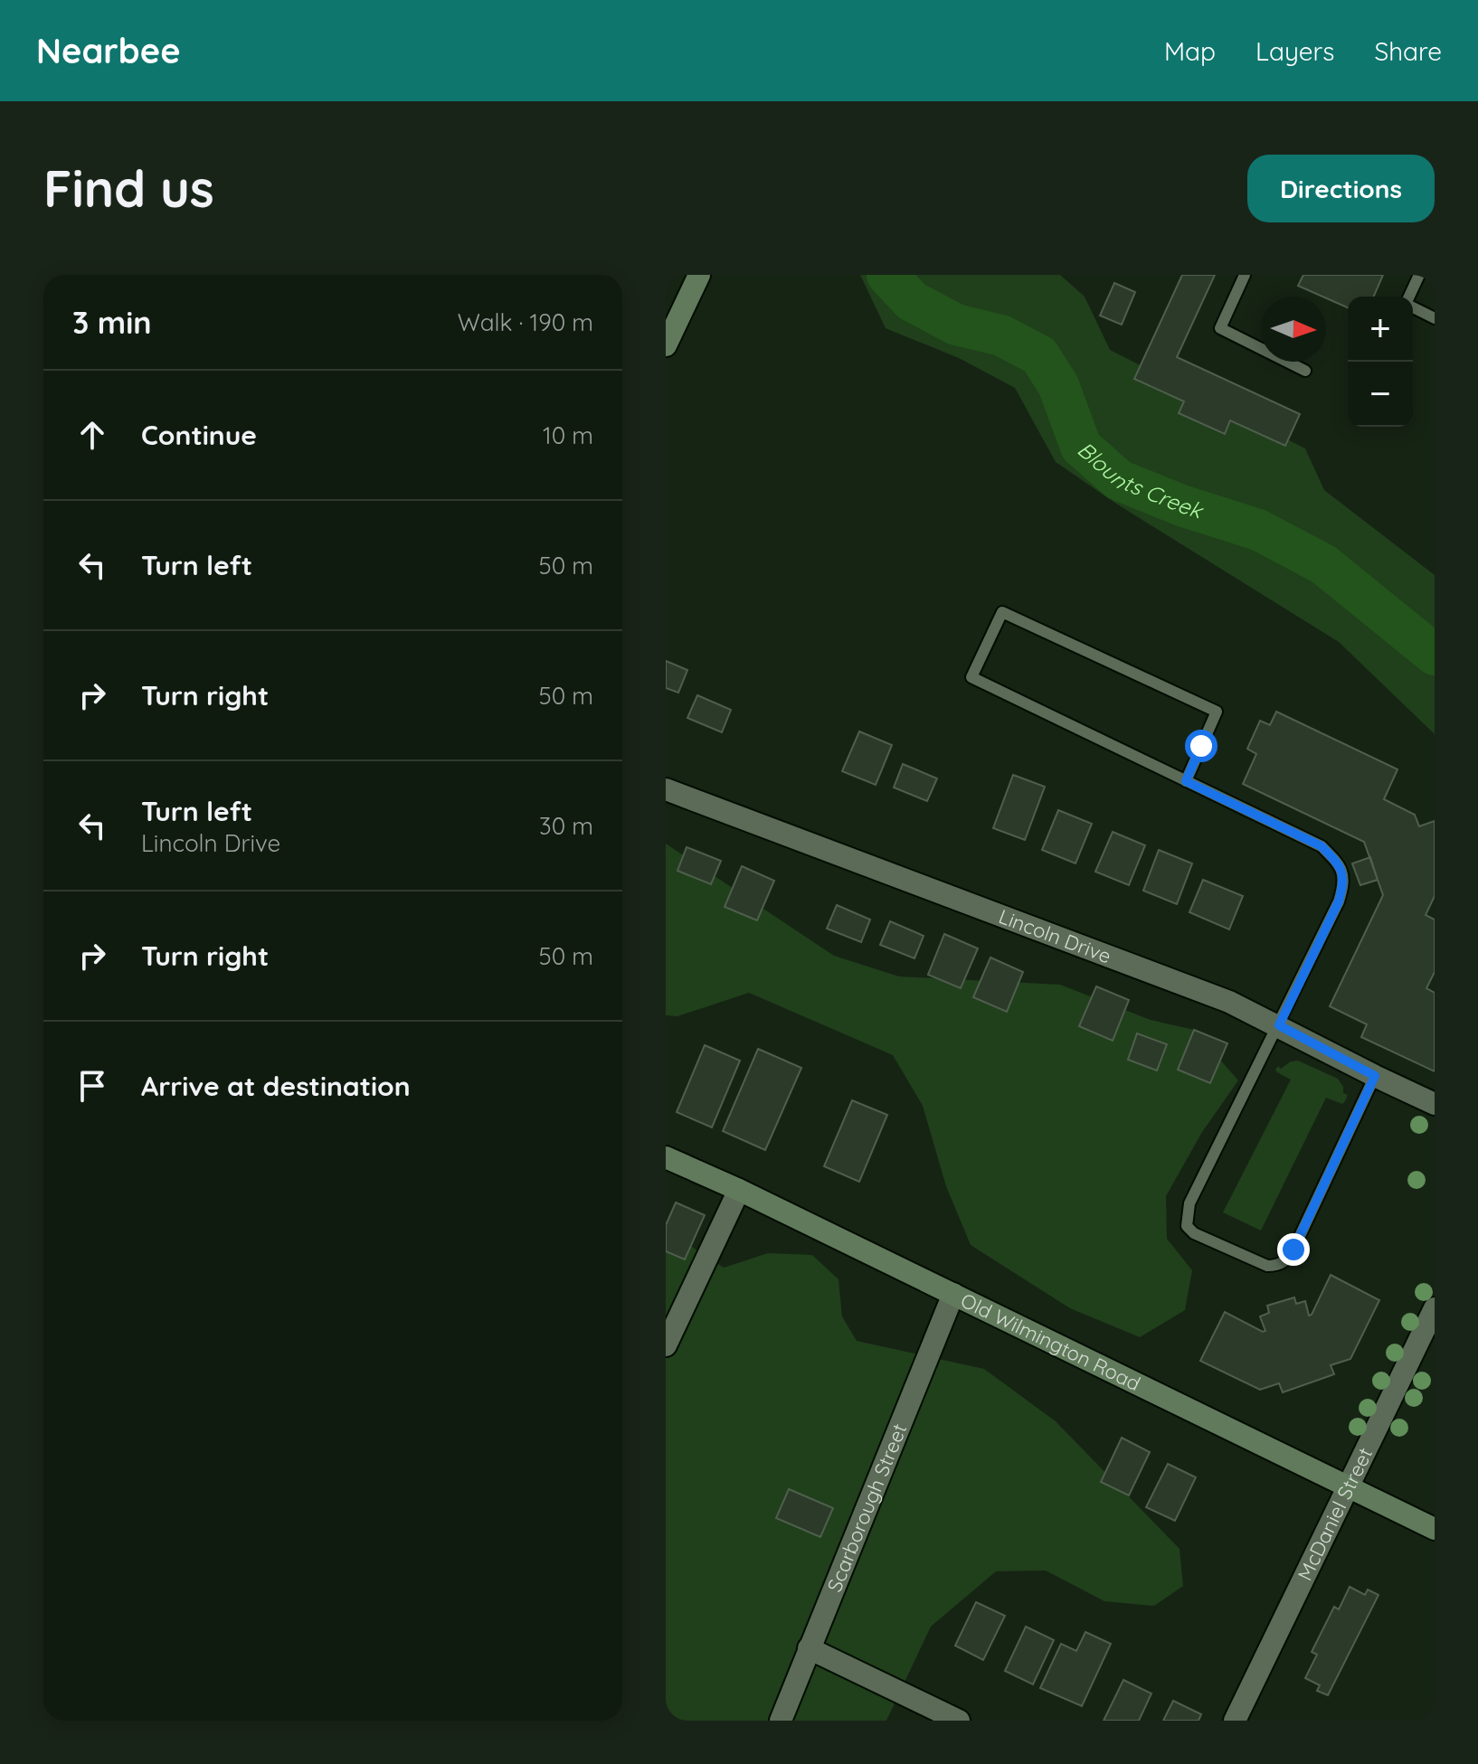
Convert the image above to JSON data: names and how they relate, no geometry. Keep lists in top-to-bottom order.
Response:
{
  "streets": {
    "main road": ["Old Wilmington Road"],
    "street": ["Lincoln Drive", "Scarborough Street", "McDaniel Street"]
  },
  "crossings": [
    ["Old Wilmington Road", "Scarborough Street"],
    ["Old Wilmington Road", "McDaniel Street"]
  ],
  "water": ["Blounts Creek"],
  "north": "right",
  "page": {
    "header": "Nearbee",
    "nav": ["Map", "Layers", "Share"],
    "buttons": "Directions",
    "title": "Find us",
    "heading": ["3 min", "Walk · 190 m"],
    "map_buttons": ["+", "−"],
    "list": [
      ["Continue", "10 m"],
      ["Turn left", "50 m"],
      ["Turn right", "50 m"],
      ["Turn left", "Lincoln Drive", "30 m"],
      ["Turn right", "50 m"],
      "Arrive at destination"
    ]
  }
}
